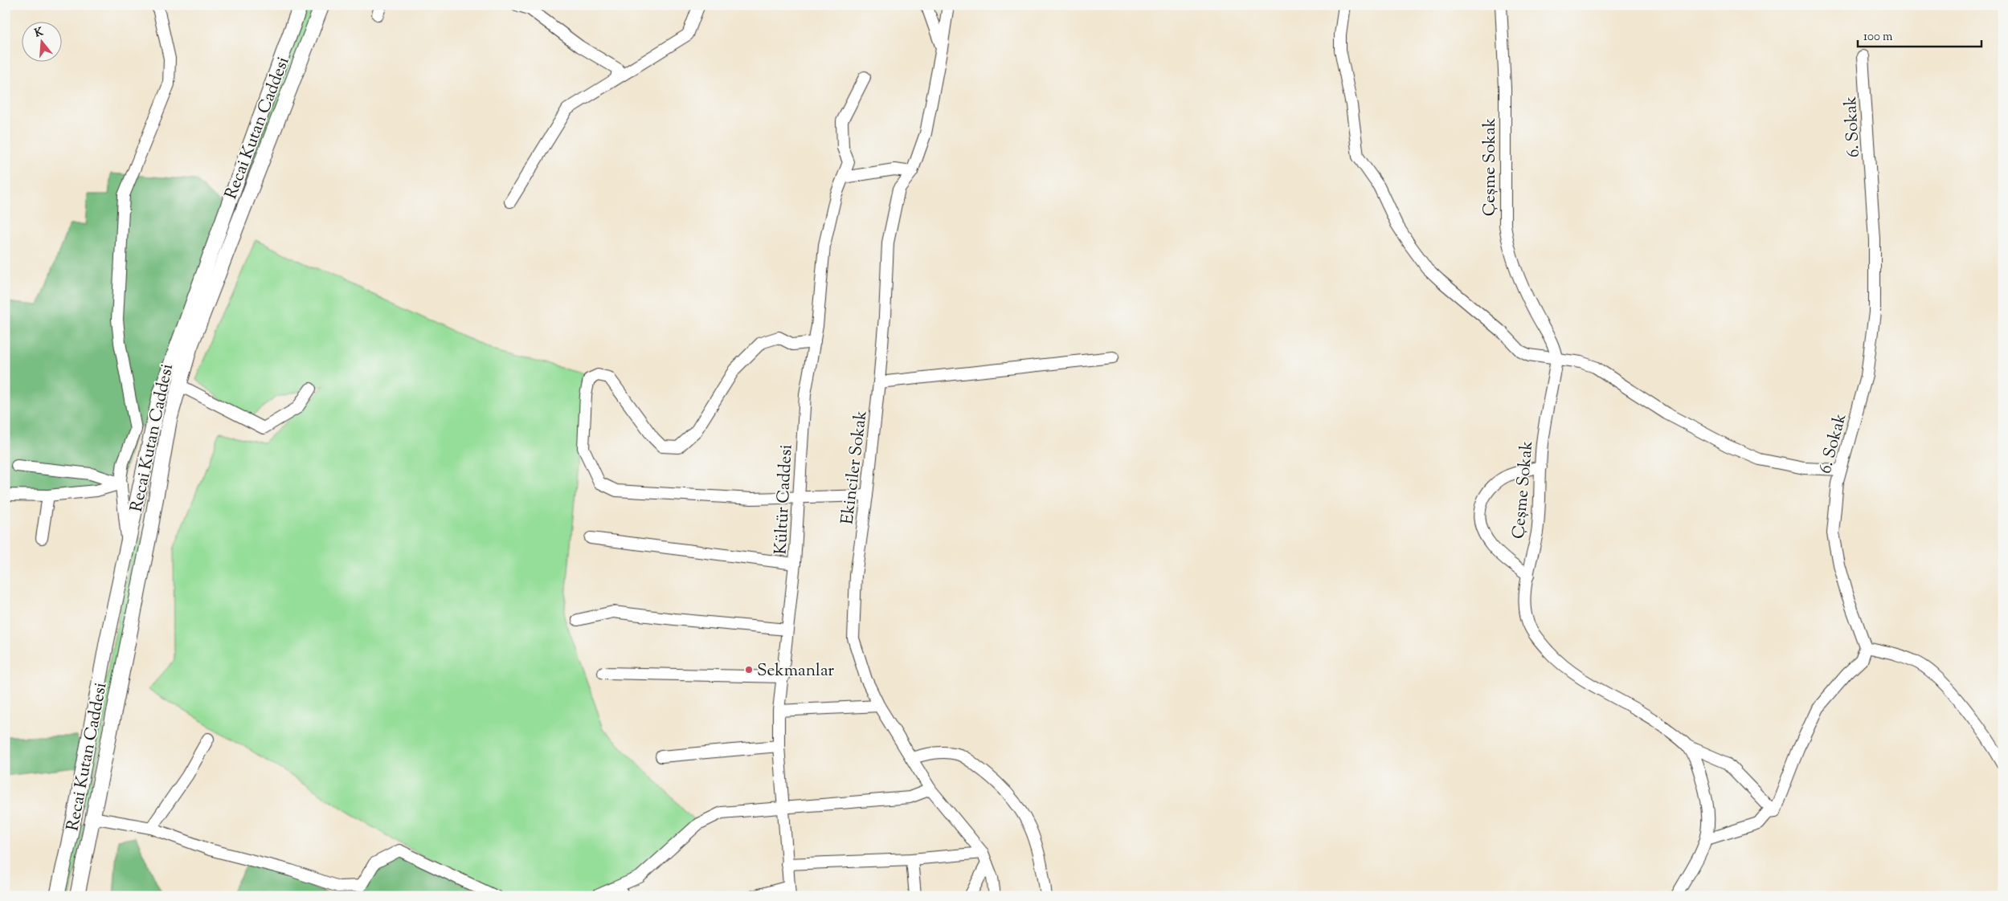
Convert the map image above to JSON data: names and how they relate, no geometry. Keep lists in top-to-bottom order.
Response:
{
  "streets": {
    "main road": ["Recai Kutan Caddesi"],
    "street": [
      "6. Sokak",
      "Çeşme Sokak",
      "Ekinciler Sokak",
      "Kültür Caddesi"
    ]
  },
  "places": ["Sekmanlar"],
  "scale_bar": "100 m",
  "north": "top"
}
